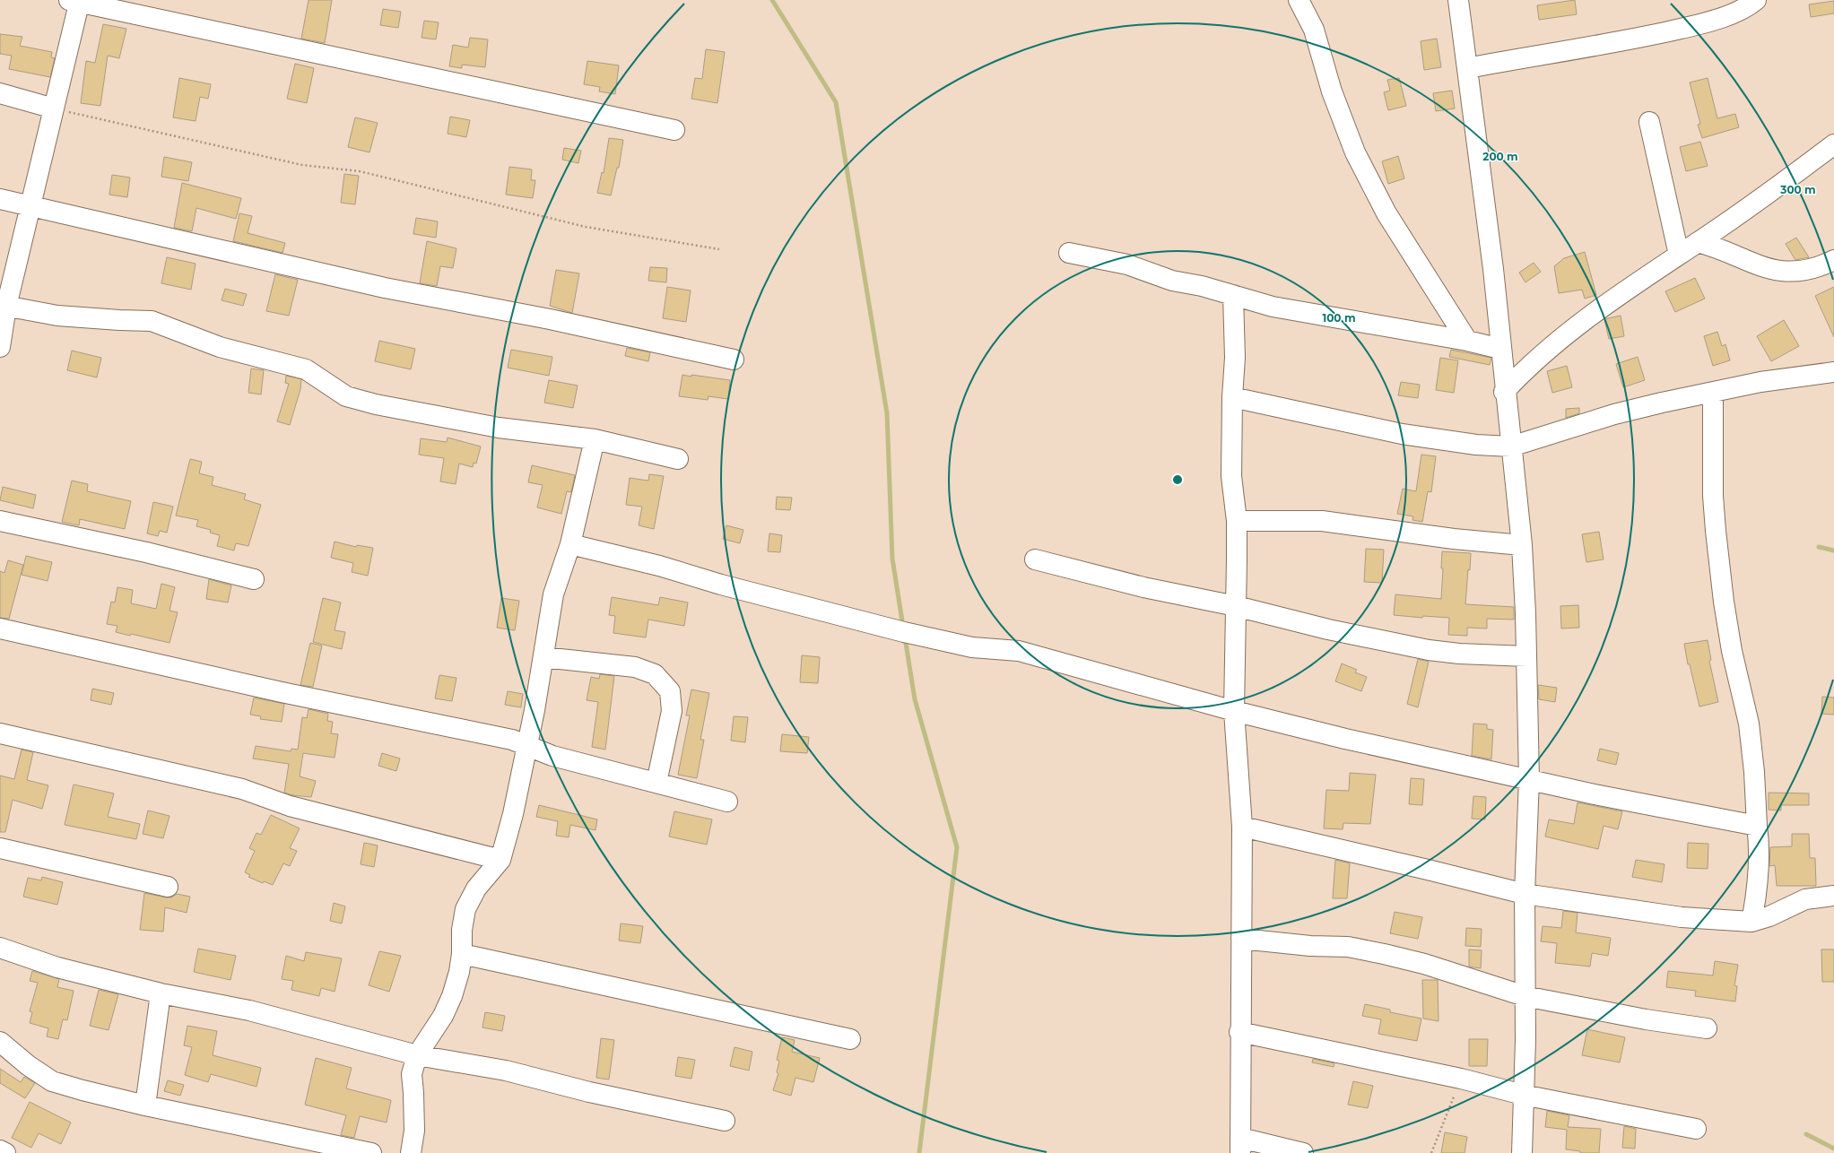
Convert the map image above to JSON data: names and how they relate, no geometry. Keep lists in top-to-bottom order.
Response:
{
  "rings": ["200 m", "300 m", "100 m"]
}
